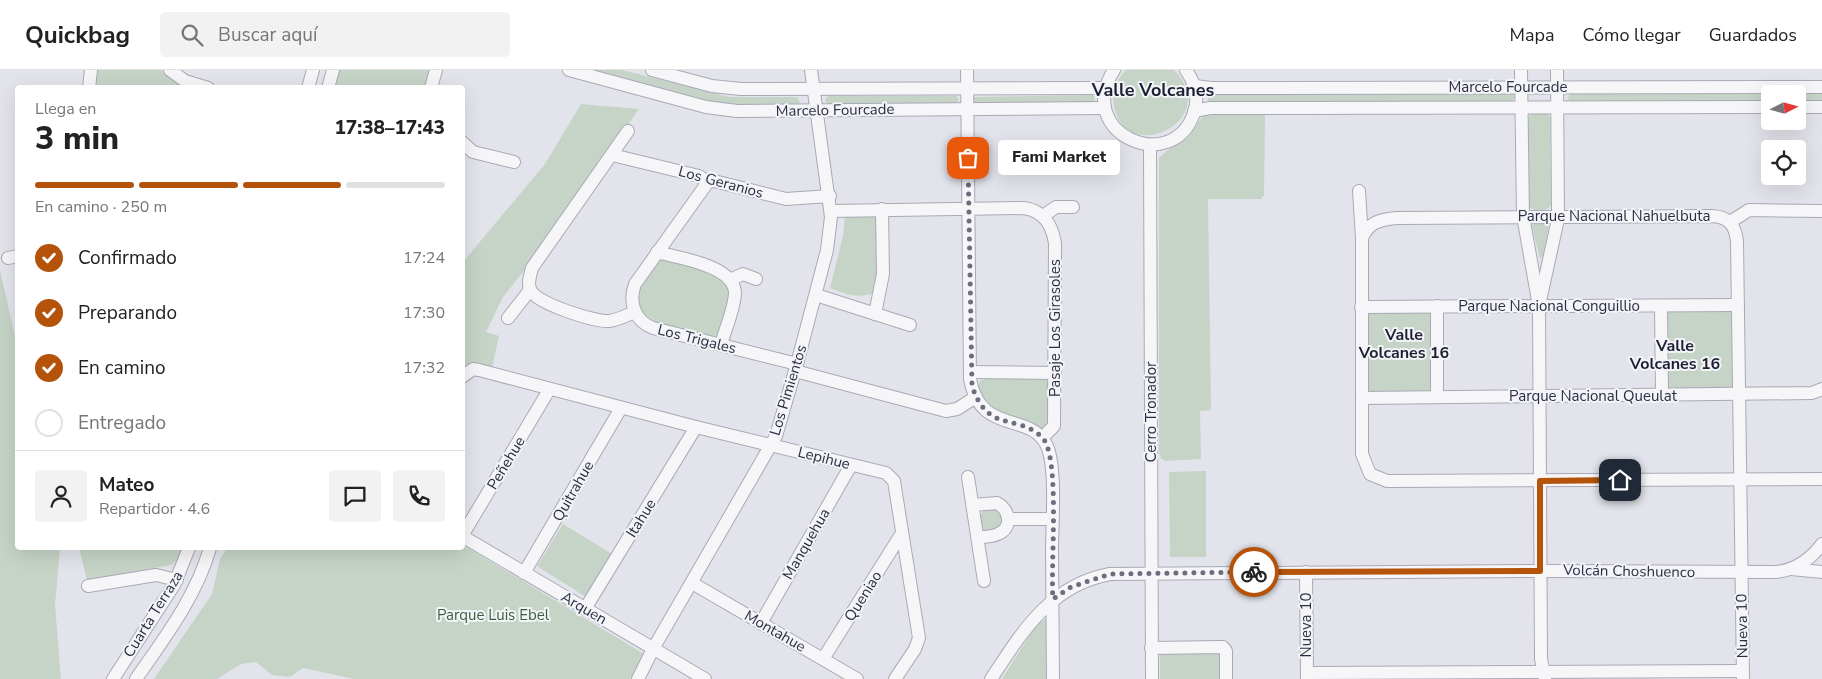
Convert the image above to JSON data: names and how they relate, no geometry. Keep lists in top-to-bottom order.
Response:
{
  "streets": {
    "street": [
      "Marcelo Fourcade",
      "Los Geranios",
      "Parque Nacional Nahuelbuta",
      "Parque Nacional Conguillio",
      "Pasaje Los Girasoles",
      "Los Trigales",
      "Los Pimientos",
      "Parque Nacional Queulat",
      "Cerro Tronador",
      "Lepihue",
      "Peñehue",
      "Quitrahue",
      "Itahue",
      "Manquehua",
      "Volcán Choshuenco",
      "Queniao",
      "Arquen",
      "Cuarta Terraza",
      "Nueva 10",
      "Montahue"
    ]
  },
  "crossings": [
    ["Marcelo Fourcade", "Los Pimientos"],
    ["Los Geranios", "Los Pimientos"],
    ["Parque Nacional Nahuelbuta", "Parque Nacional Conguillio"],
    ["Parque Nacional Nahuelbuta", "Parque Nacional Queulat"],
    ["Parque Nacional Nahuelbuta", "Volcán Choshuenco"],
    ["Parque Nacional Nahuelbuta", "Nueva 10"],
    ["Los Trigales", "Los Pimientos"],
    ["Los Pimientos", "Lepihue"],
    ["Los Pimientos", "Arquen"],
    ["Los Pimientos", "Montahue"],
    ["Cerro Tronador", "Volcán Choshuenco"],
    ["Lepihue", "Peñehue"],
    ["Lepihue", "Quitrahue"],
    ["Lepihue", "Itahue"],
    ["Lepihue", "Manquehua"],
    ["Lepihue", "Queniao"],
    ["Quitrahue", "Arquen"],
    ["Itahue", "Arquen"],
    ["Manquehua", "Montahue"],
    ["Volcán Choshuenco", "Nueva 10"],
    ["Queniao", "Montahue"]
  ],
  "districts": ["Valle Volcanes", "Valle Volcanes 16", "Valle Volcanes 16"],
  "parks": ["Parque Luis Ebel"],
  "places": ["Fami Market"],
  "north": "right",
  "page": {
    "header": "Quickbag",
    "search": "Buscar aquí",
    "nav": ["Mapa", "Cómo llegar", "Guardados"],
    "heading": ["3 min", "Llega en", "17:38–17:43"],
    "panel": ["Mateo", "Repartidor · 4.6"],
    "bubble": "Fami Market",
    "bar": "En camino · 250 m",
    "list": [
      ["Confirmado", "17:24"],
      ["Preparando", "17:30"],
      ["En camino", "17:32"],
      "Entregado"
    ]
  }
}
